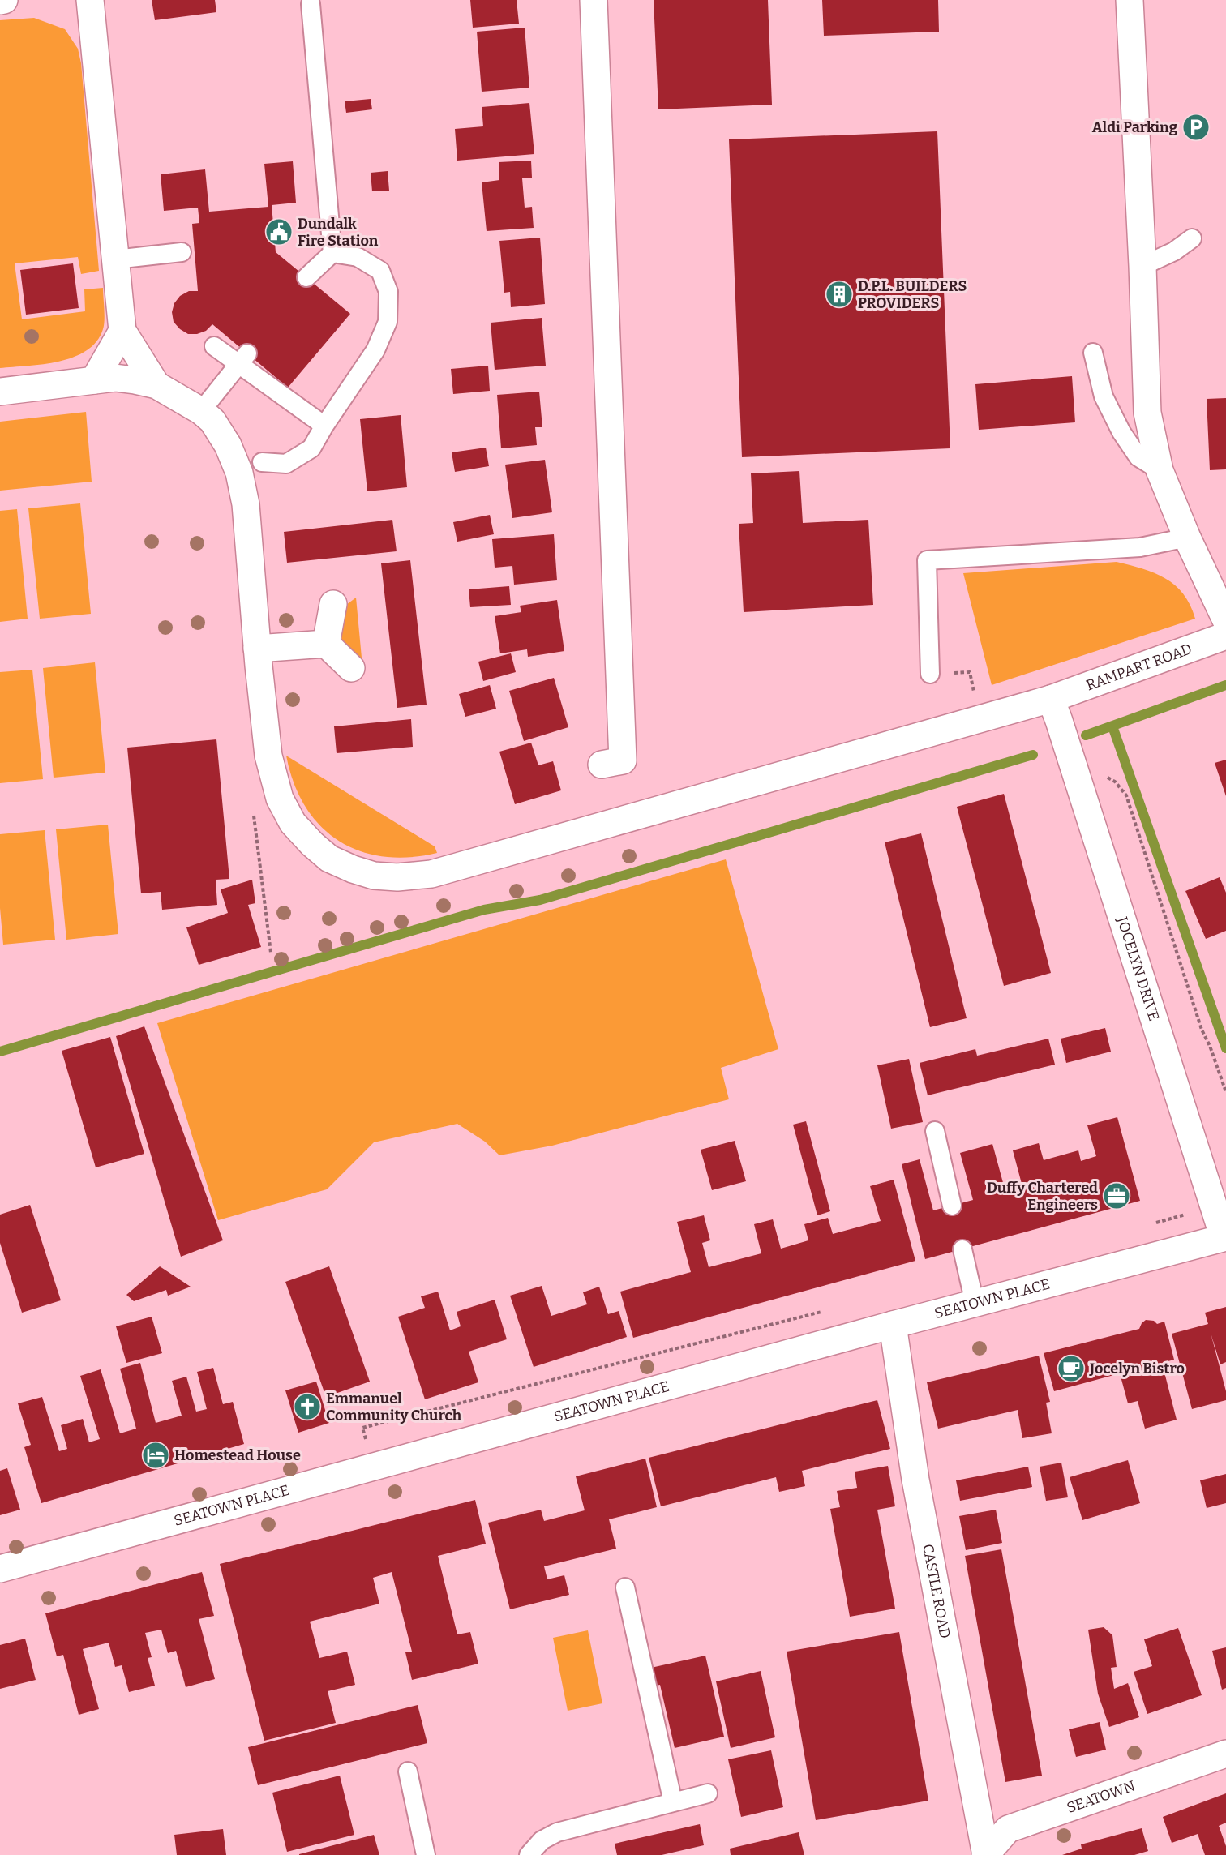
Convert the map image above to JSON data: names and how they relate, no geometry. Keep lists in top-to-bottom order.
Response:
{
  "streets": {
    "street": [
      "RAMPART ROAD",
      "JOCELYN DRIVE",
      "SEATOWN PLACE",
      "CASTLE ROAD",
      "SEATOWN"
    ]
  },
  "crossings": [
    ["RAMPART ROAD", "JOCELYN DRIVE"],
    ["JOCELYN DRIVE", "SEATOWN PLACE"],
    ["SEATOWN PLACE", "CASTLE ROAD"],
    ["CASTLE ROAD", "SEATOWN"]
  ],
  "places": {
    "parking": ["Aldi Parking"],
    "public building": ["Dundalk Fire Station"],
    "building": ["D.P.L. BUILDERS PROVIDERS"],
    "office": ["Duffy Chartered Engineers"],
    "cafe": ["Jocelyn Bistro"],
    "church": ["Emmanuel Community Church"],
    "hotel": ["Homestead House"]
  }
}
